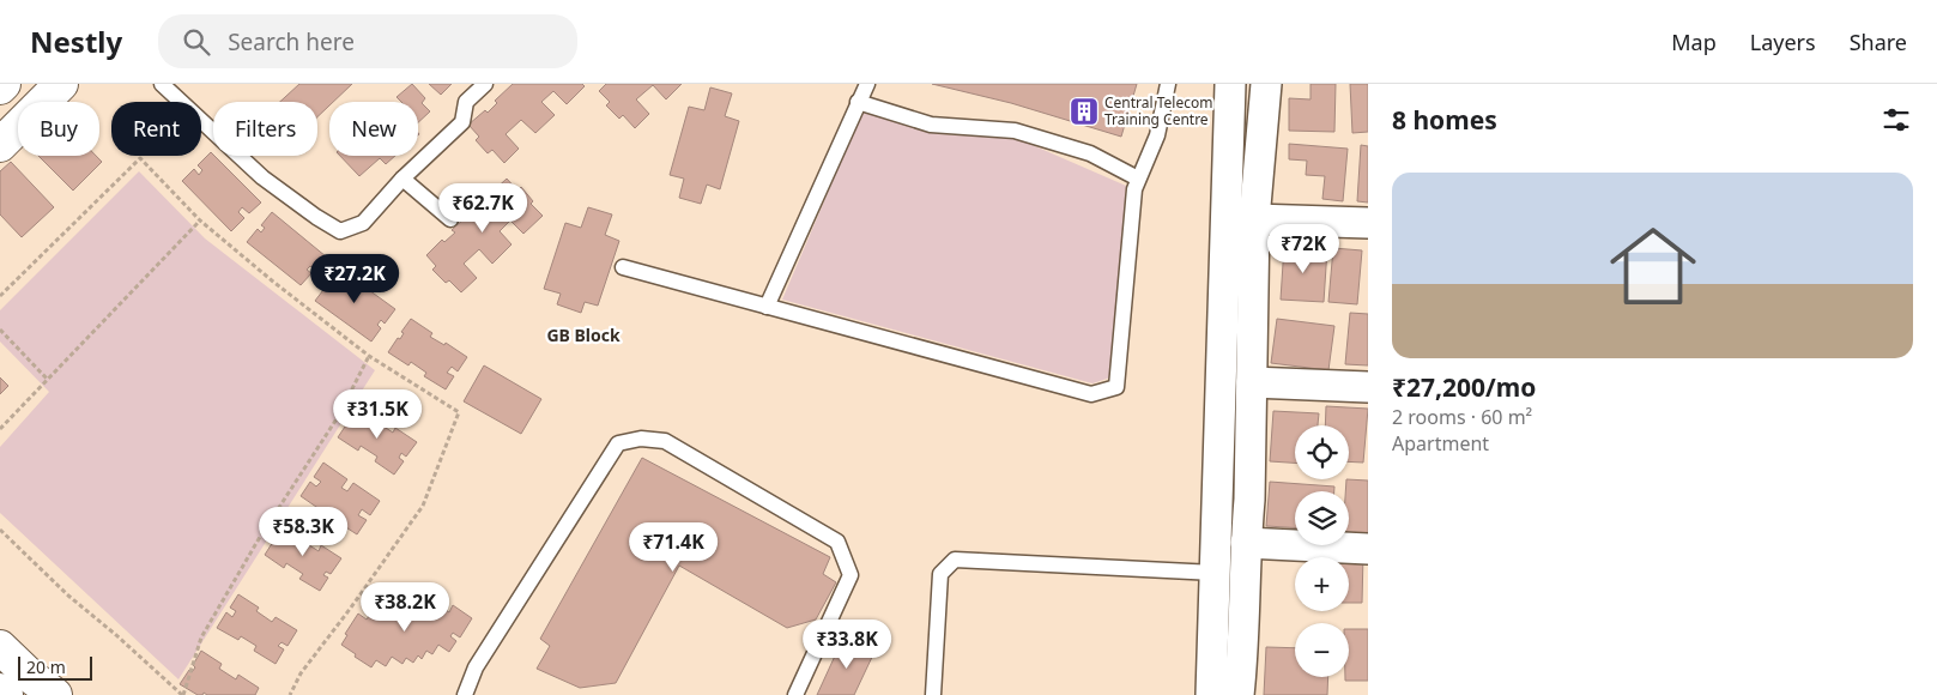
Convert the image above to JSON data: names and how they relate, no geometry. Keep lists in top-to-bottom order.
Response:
{
  "districts": ["GB Block"],
  "places": {
    "building": ["Central Telecom Training Centre"]
  },
  "scale_bar": "20 m",
  "page": {
    "header": "Nestly",
    "search": "Search here",
    "nav": ["Map", "Layers", "Share"],
    "heading": "8 homes",
    "chip": [
      "Buy",
      "Rent",
      "Filters",
      "New"
    ],
    "list": [
      {
        "name": "₹27,200/mo",
        "note": "2 rooms · 60 m² · Apartment"
      }
    ],
    "price": [
      "₹62.7K",
      "₹72K",
      "₹27.2K",
      "₹31.5K",
      "₹58.3K",
      "₹71.4K",
      "₹38.2K",
      "₹33.8K"
    ],
    "map_buttons": ["+", "−"],
    "scale": "20 m"
  }
}
